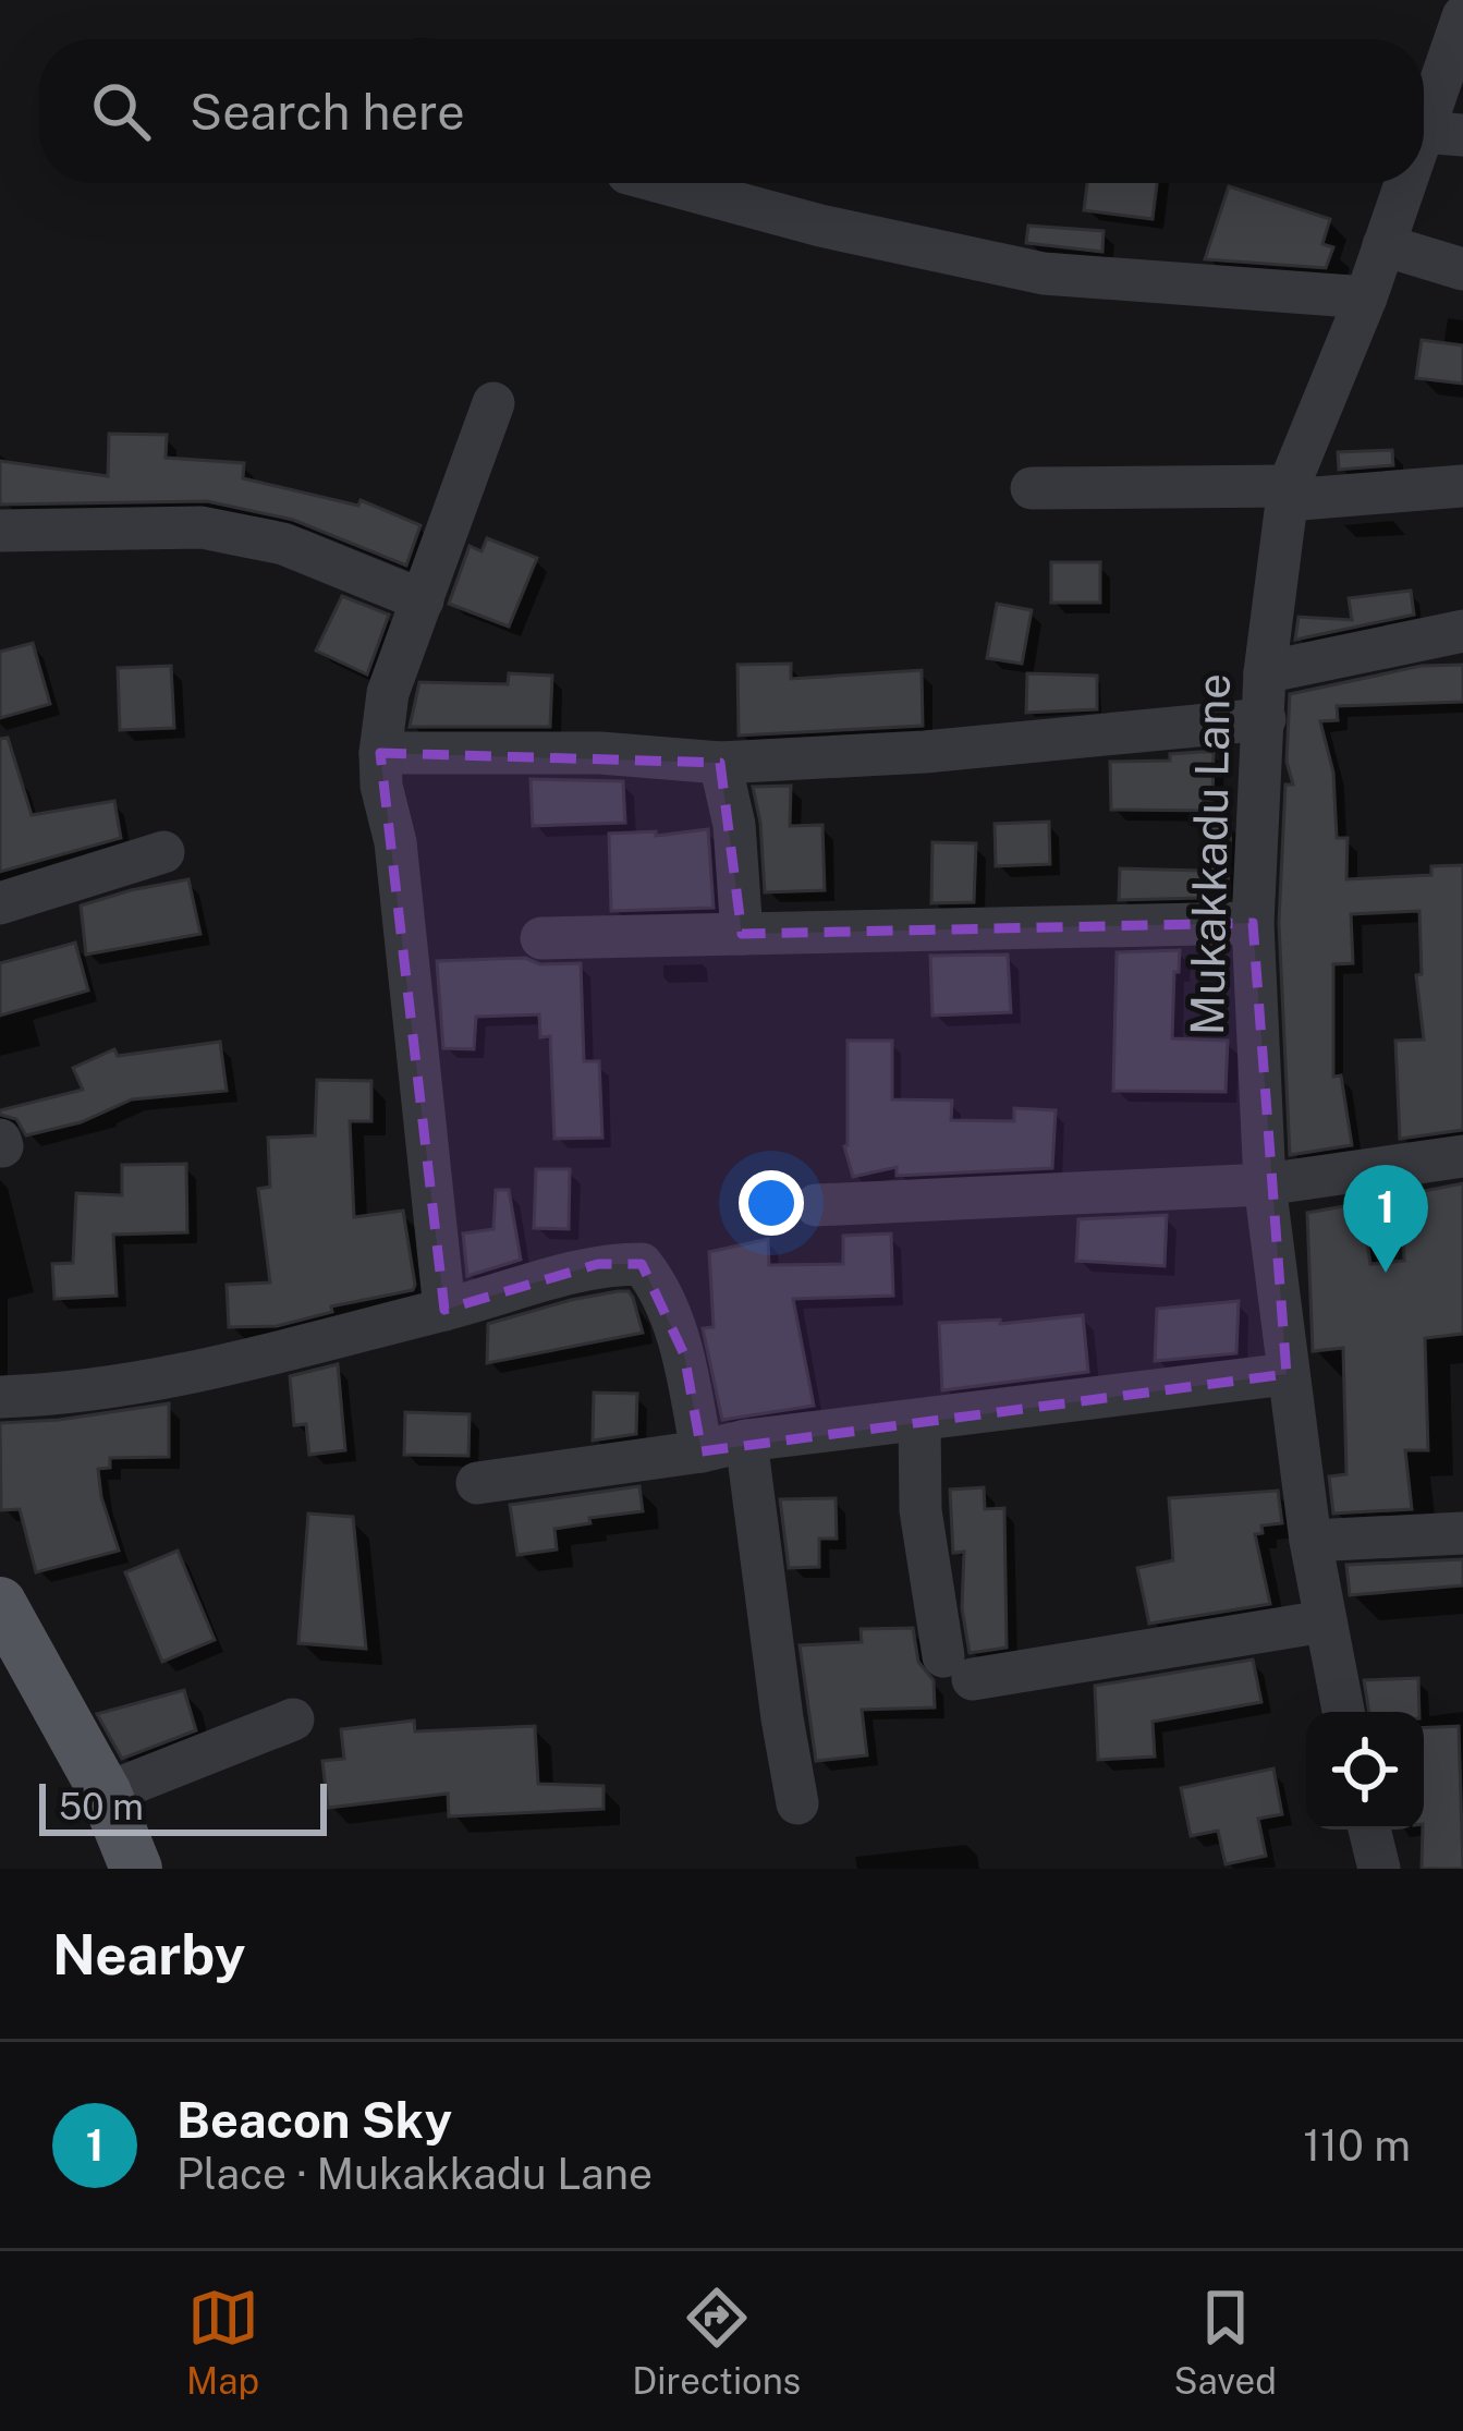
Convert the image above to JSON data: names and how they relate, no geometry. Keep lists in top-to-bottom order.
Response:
{
  "streets": {
    "street": ["Mukakkadu Lane"]
  },
  "scale_bar": "50 m",
  "page": {
    "search": "Search here",
    "pins": "1",
    "scale": "50 m",
    "heading": "Nearby",
    "list": [
      {
        "mark": "1",
        "name": "Beacon Sky",
        "note": "Place · Mukakkadu Lane",
        "value": "110 m"
      }
    ],
    "nav": ["Map", "Directions", "Saved"]
  }
}
